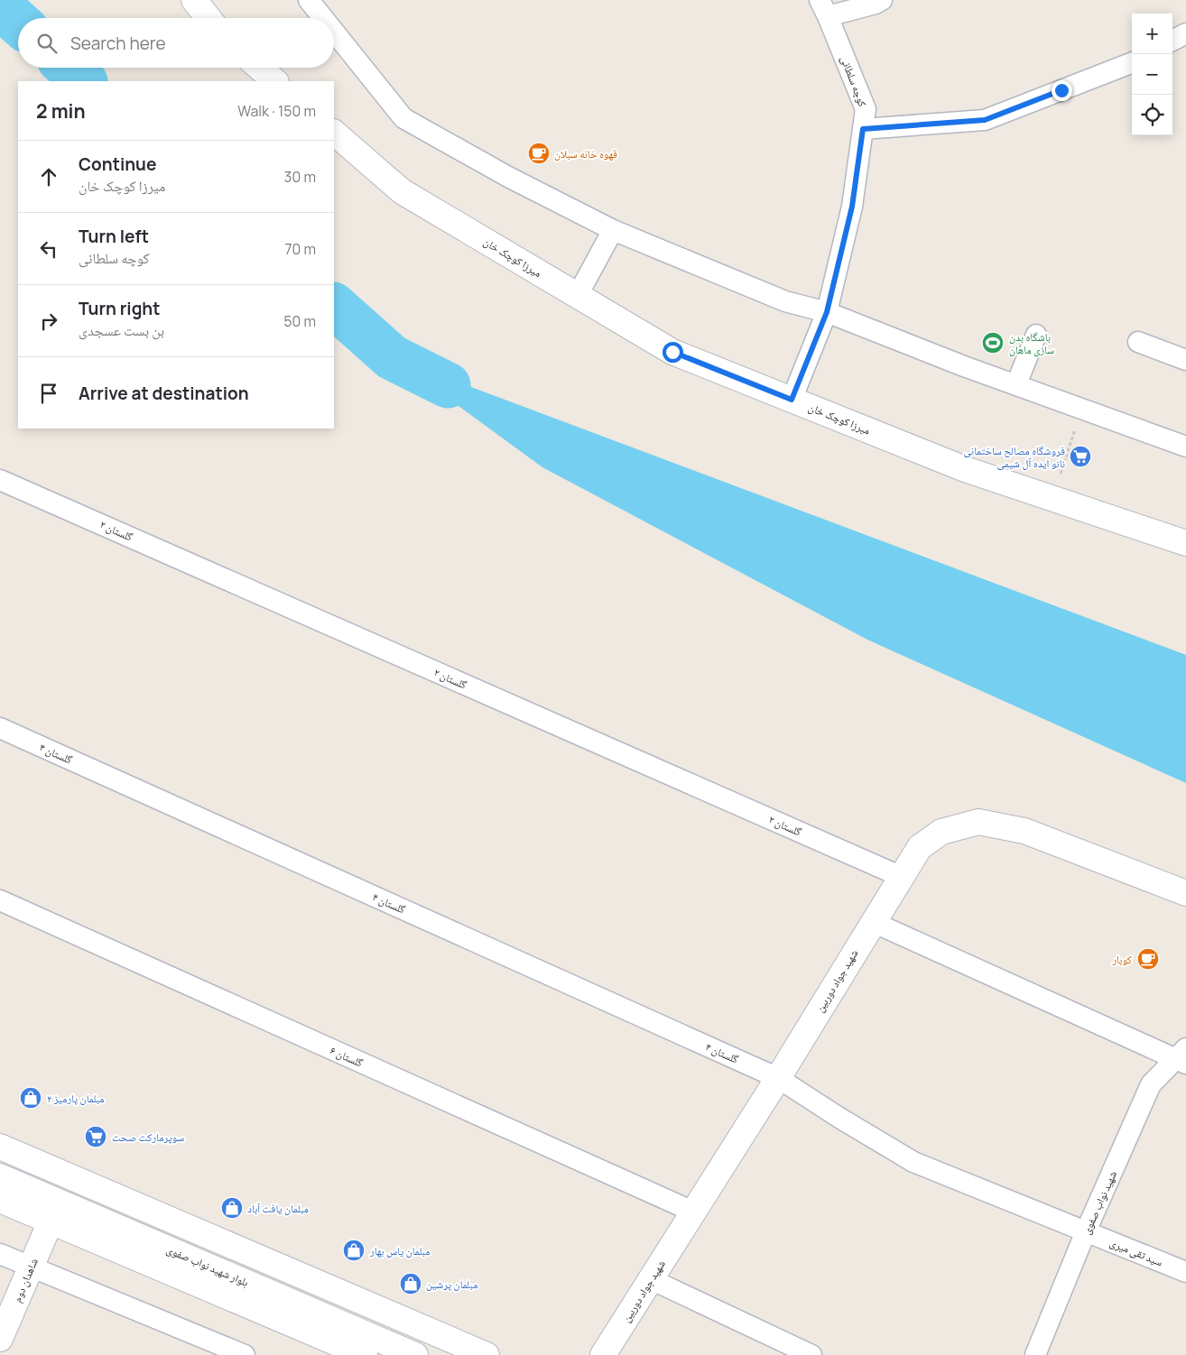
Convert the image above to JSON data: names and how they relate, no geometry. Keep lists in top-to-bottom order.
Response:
{
  "streets": {
    "main road": [
      "میرزا کوچک خان",
      "شهید جواد دوربین",
      "بلوار شهید نواب صفوی",
      "شاهدان دوم"
    ],
    "street": [
      "کوچه سلطانی",
      "گلستان ۲",
      "گلستان ۴",
      "گلستان ۶",
      "شهید نواب صفوی",
      "سید تقی میری"
    ]
  },
  "crossings": [
    ["کوچه سلطانی", "میرزا کوچک خان"],
    ["گلستان ۲", "شهید جواد دوربین"],
    ["گلستان ۴", "شهید جواد دوربین"],
    ["گلستان ۴", "شهید نواب صفوی"],
    ["گلستان ۴", "سید تقی میری"],
    ["شهید جواد دوربین", "گلستان ۶"],
    ["شهید نواب صفوی", "سید تقی میری"],
    ["بلوار شهید نواب صفوی", "شاهدان دوم"]
  ],
  "places": {
    "cafe": ["قهوه خانه سبلان", "کوبار"],
    "sports": ["باشگاه بدن سازی ماهان"],
    "supermarket": ["فروشگاه مصالح ساختمانی نانو ایده آل شیمی", "سوپرمارکت صحت"],
    "shop": [
      "مبلمان پارمیز ۲",
      "مبلمان یافت آباد",
      "مبلمان یاس بهار",
      "مبلمان پرشین"
    ]
  },
  "page": {
    "map_buttons": ["+", "−"],
    "search": "Search here",
    "heading": ["2 min", "Walk · 150 m"],
    "list": [
      ["Continue", "میرزا کوچک خان", "30 m"],
      ["Turn left", "کوچه سلطانی", "70 m"],
      ["Turn right", "بن بست عسجدی", "50 m"],
      "Arrive at destination"
    ]
  }
}
